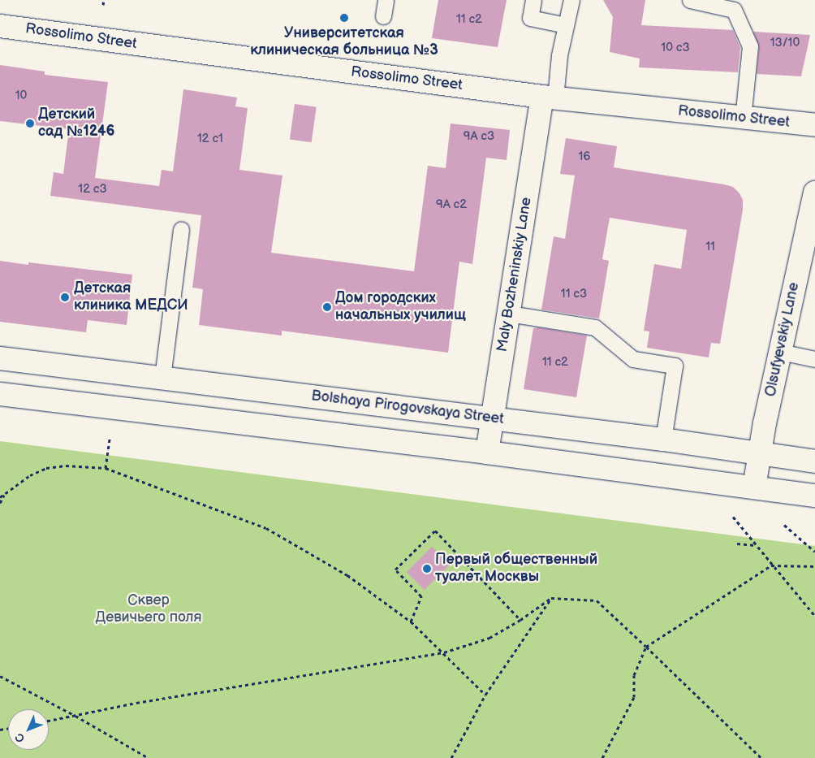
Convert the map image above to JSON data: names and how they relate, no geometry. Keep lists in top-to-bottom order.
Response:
{
  "streets": {
    "main road": [
      "Rossolimo Street",
      "Maly Bozheninskiy Lane",
      "Olsufyevskiy Lane",
      "Bolshaya Pirogovskaya Street"
    ]
  },
  "crossings": [
    ["Rossolimo Street", "Maly Bozheninskiy Lane"],
    ["Maly Bozheninskiy Lane", "Bolshaya Pirogovskaya Street"],
    ["Olsufyevskiy Lane", "Bolshaya Pirogovskaya Street"]
  ],
  "parks": ["Сквер Девичьего поля"],
  "places": [
    "Университетская клиническая больница №3",
    "Детский сад №1246",
    "Детская клиника МЕДСИ",
    "Дом городских начальных училищ",
    "Первый общественный туалет Москвы"
  ],
  "house_numbers": [
    "11 с2",
    "13/10",
    "10 с3",
    "10",
    "9А с3",
    "12 с1",
    "16",
    "12 с3",
    "9А с2",
    "11",
    "11 с3",
    "11 с2"
  ],
  "north": "bottom left"
}
